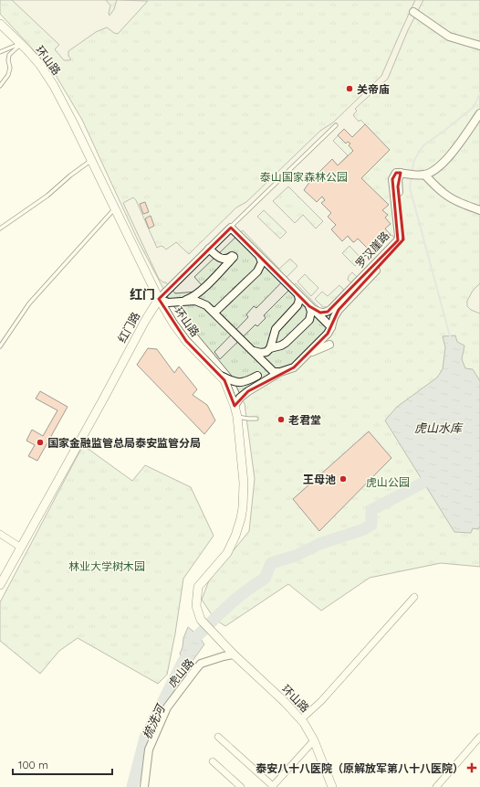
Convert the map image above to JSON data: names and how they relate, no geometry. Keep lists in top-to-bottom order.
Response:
{
  "streets": {
    "main road": ["环山路", "红门路"],
    "street": ["罗汉崖路", "虎山路"]
  },
  "crossings": [
    ["环山路", "罗汉崖路"],
    ["环山路", "红门路"],
    ["环山路", "虎山路"]
  ],
  "districts": ["红门"],
  "water": ["虎山水库", "梳洗河"],
  "parks": ["泰山国家森林公园", "虎山公园", "林业大学树木园"],
  "places": {
    "other": [
      "关帝庙",
      "老君堂",
      "国家金融监管总局泰安监管分局",
      "王母池"
    ],
    "health": ["泰安八十八医院（原解放军第八十八医院）"]
  },
  "scale_bar": "100 m"
}
